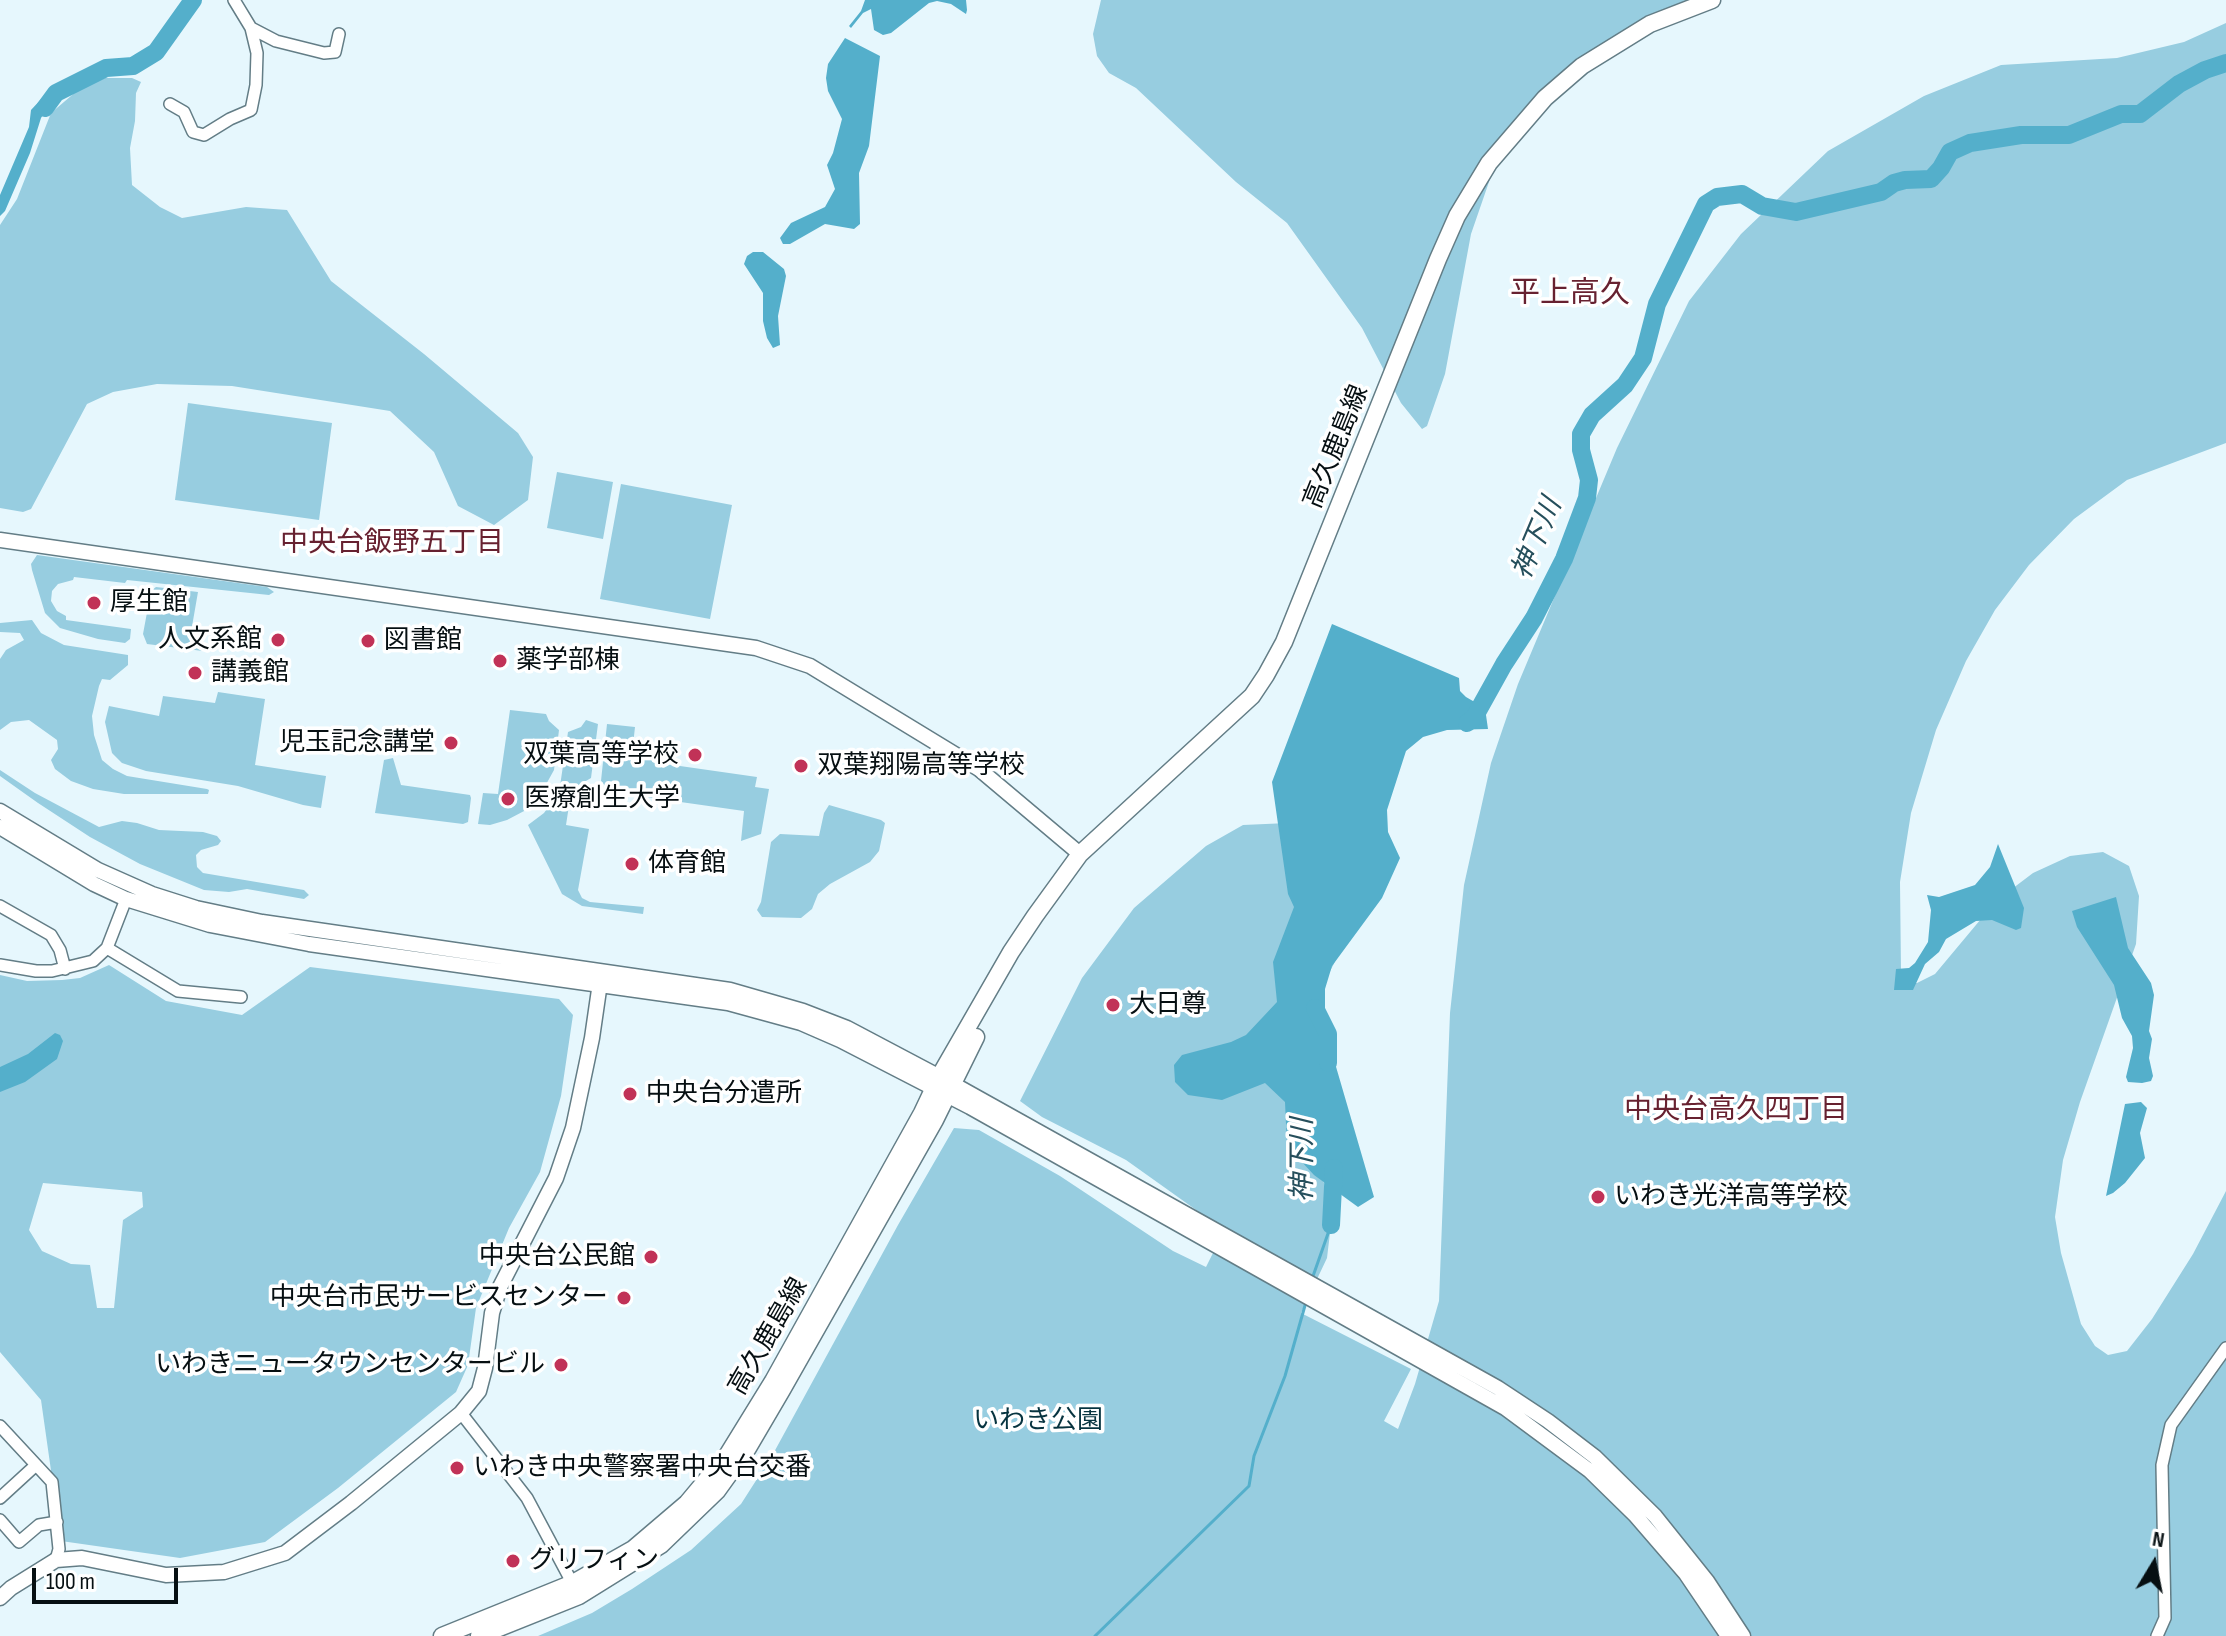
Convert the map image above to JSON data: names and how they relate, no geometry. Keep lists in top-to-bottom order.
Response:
{
  "streets": {
    "main road": ["高久鹿島線"]
  },
  "districts": ["平上高久", "中央台飯野五丁目", "中央台高久四丁目"],
  "water": ["神下川"],
  "parks": ["いわき公園"],
  "places": [
    "厚生館",
    "人文系館",
    "図書館",
    "薬学部棟",
    "講義館",
    "児玉記念講堂",
    "双葉高等学校",
    "双葉翔陽高等学校",
    "医療創生大学",
    "体育館",
    "大日尊",
    "中央台分遣所",
    "いわき光洋高等学校",
    "中央台公民館",
    "中央台市民サービスセンター",
    "いわきニュータウンセンタービル",
    "いわき中央警察署中央台交番",
    "グリフィン"
  ],
  "scale_bar": "100 m",
  "north": "top"
}
